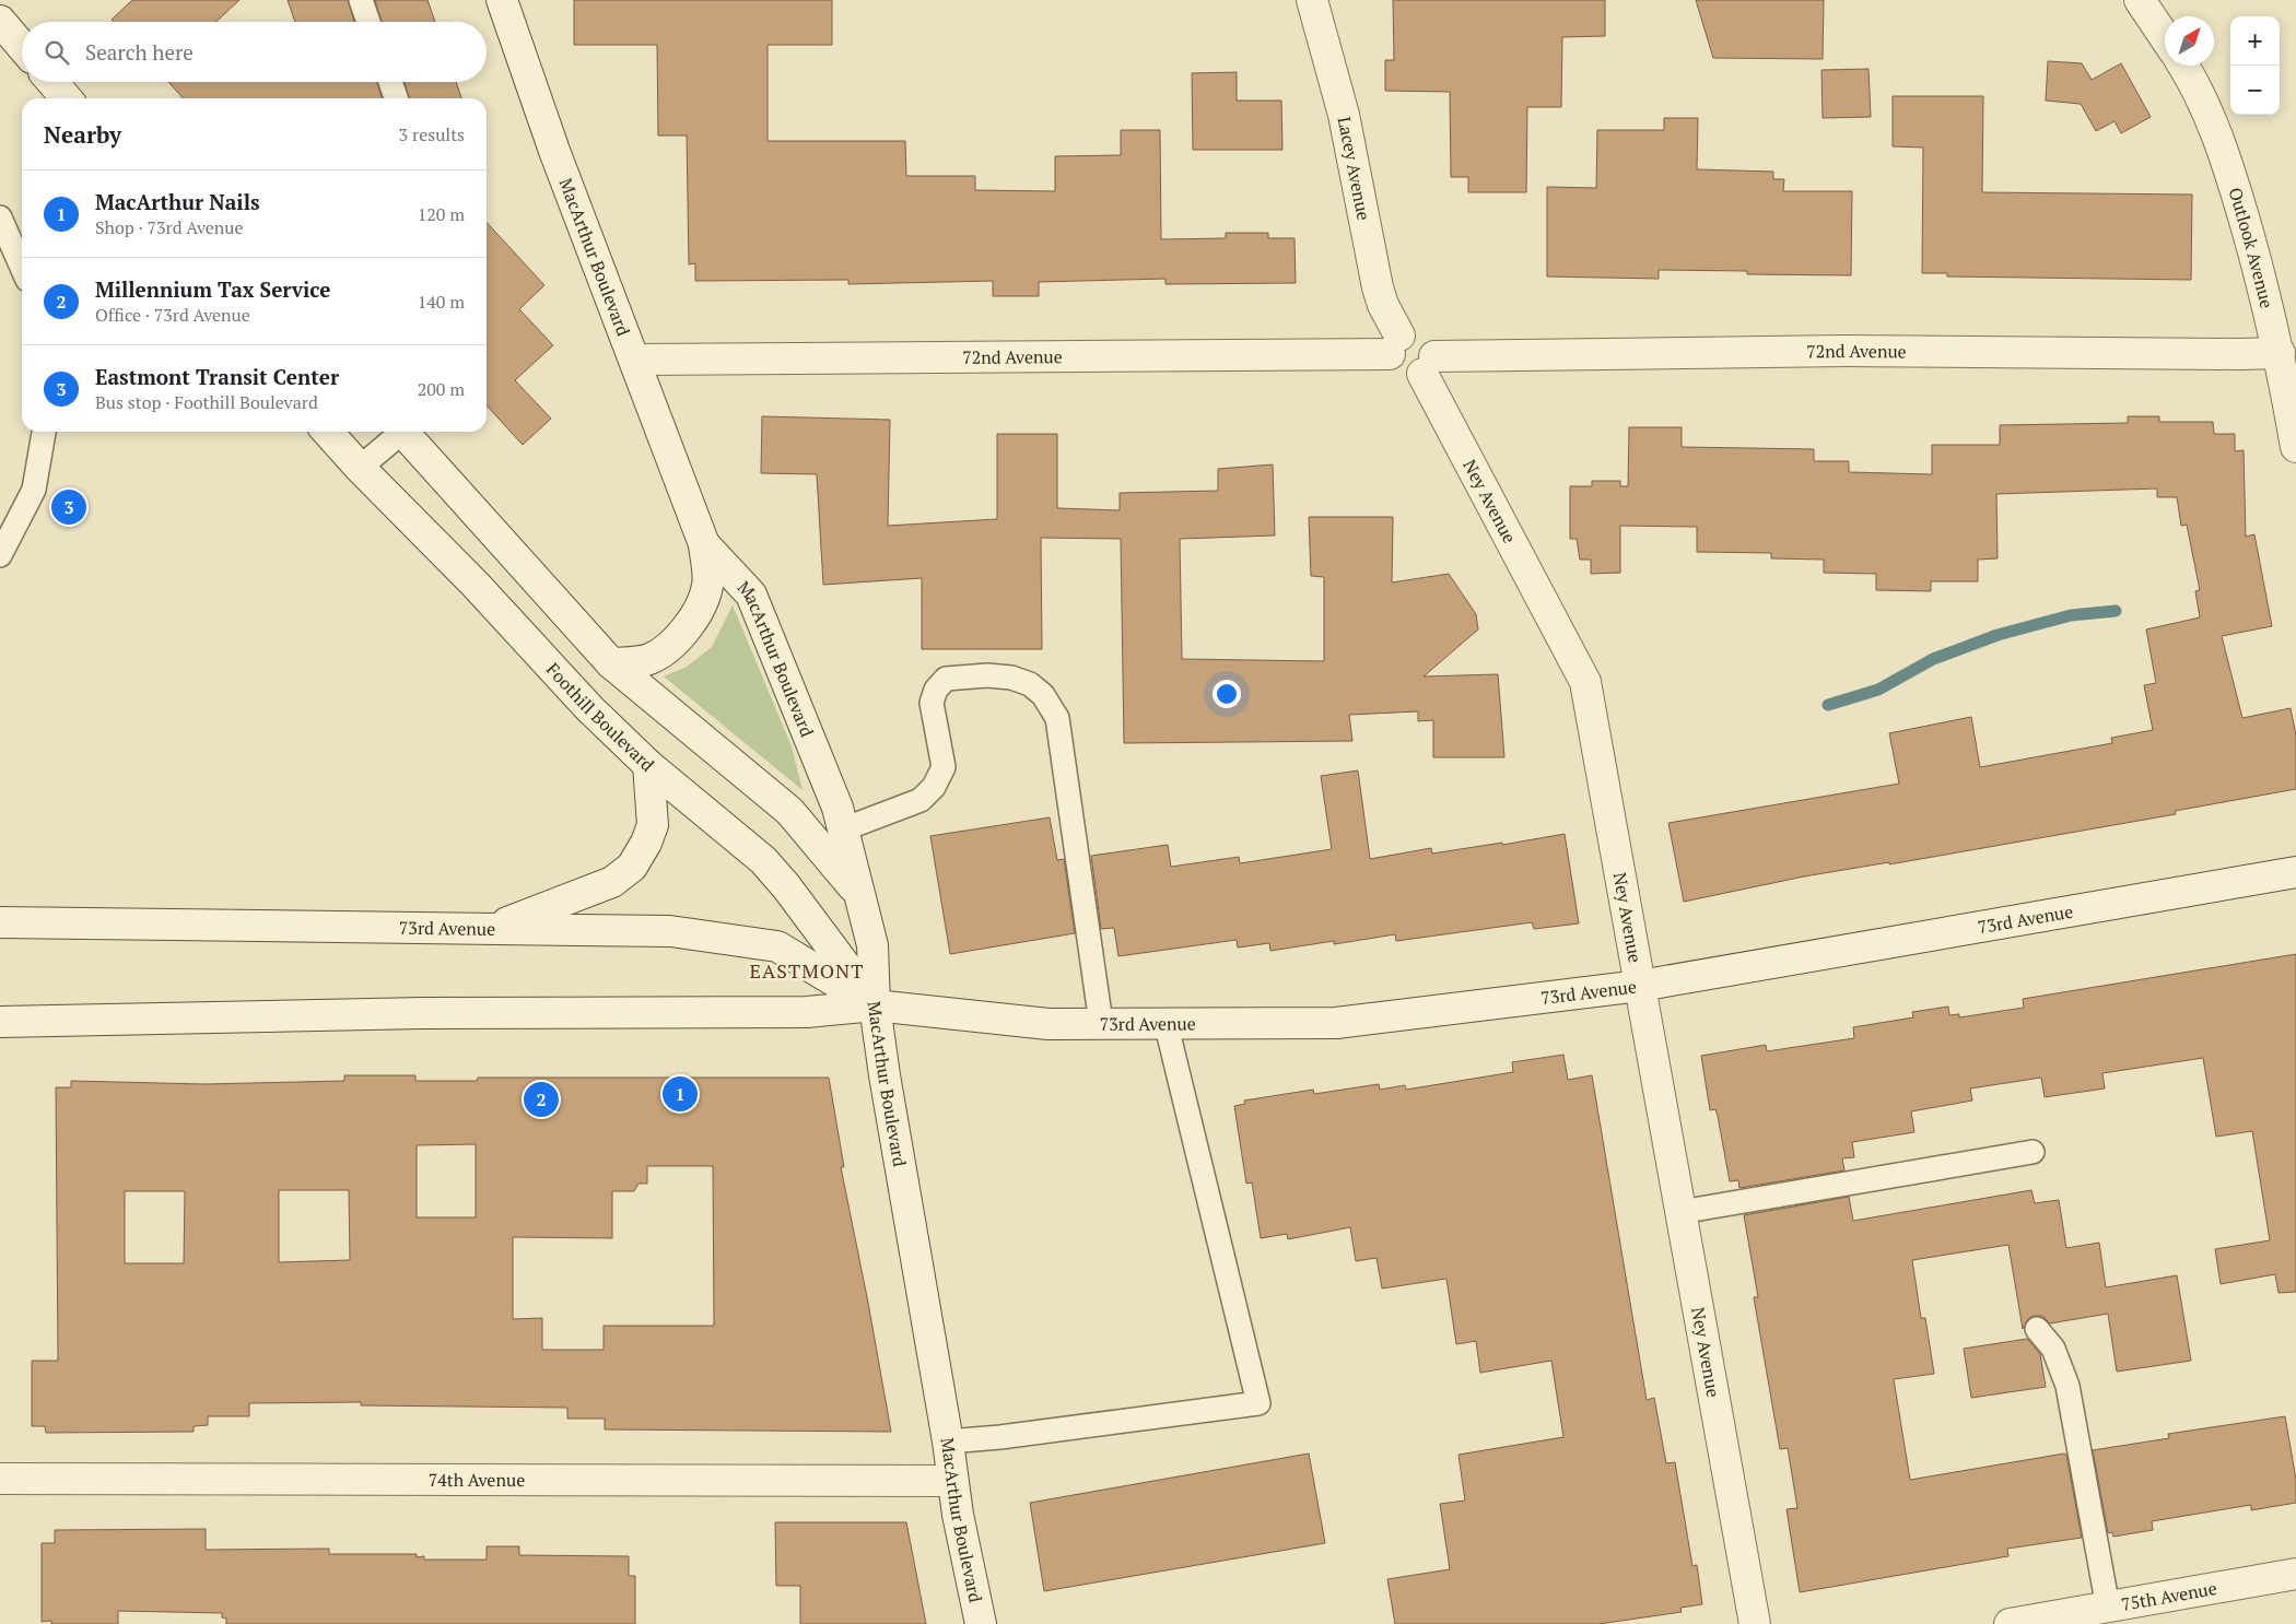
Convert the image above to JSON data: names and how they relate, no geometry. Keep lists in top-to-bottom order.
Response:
{
  "streets": {
    "main road": [
      "Lacey Avenue",
      "Outlook Avenue",
      "MacArthur Boulevard",
      "72nd Avenue",
      "Ney Avenue",
      "Foothill Boulevard",
      "73rd Avenue",
      "74th Avenue",
      "75th Avenue"
    ]
  },
  "crossings": [
    ["Lacey Avenue", "72nd Avenue"],
    ["Lacey Avenue", "Ney Avenue"],
    ["Outlook Avenue", "72nd Avenue"],
    ["MacArthur Boulevard", "72nd Avenue"],
    ["MacArthur Boulevard", "Foothill Boulevard"],
    ["MacArthur Boulevard", "73rd Avenue"],
    ["MacArthur Boulevard", "74th Avenue"],
    ["72nd Avenue", "Ney Avenue"],
    ["Ney Avenue", "73rd Avenue"],
    ["Foothill Boulevard", "73rd Avenue"]
  ],
  "districts": ["EASTMONT"],
  "north": "top right",
  "page": {
    "map_buttons": ["+", "−"],
    "search": "Search here",
    "heading": ["Nearby", "3 results"],
    "list": [
      {
        "mark": "1",
        "name": "MacArthur Nails",
        "note": "Shop · 73rd Avenue",
        "value": "120 m"
      },
      {
        "mark": "2",
        "name": "Millennium Tax Service",
        "note": "Office · 73rd Avenue",
        "value": "140 m"
      },
      {
        "mark": "3",
        "name": "Eastmont Transit Center",
        "note": "Bus stop · Foothill Boulevard",
        "value": "200 m"
      }
    ],
    "pins": ["3", "1", "2"]
  }
}
